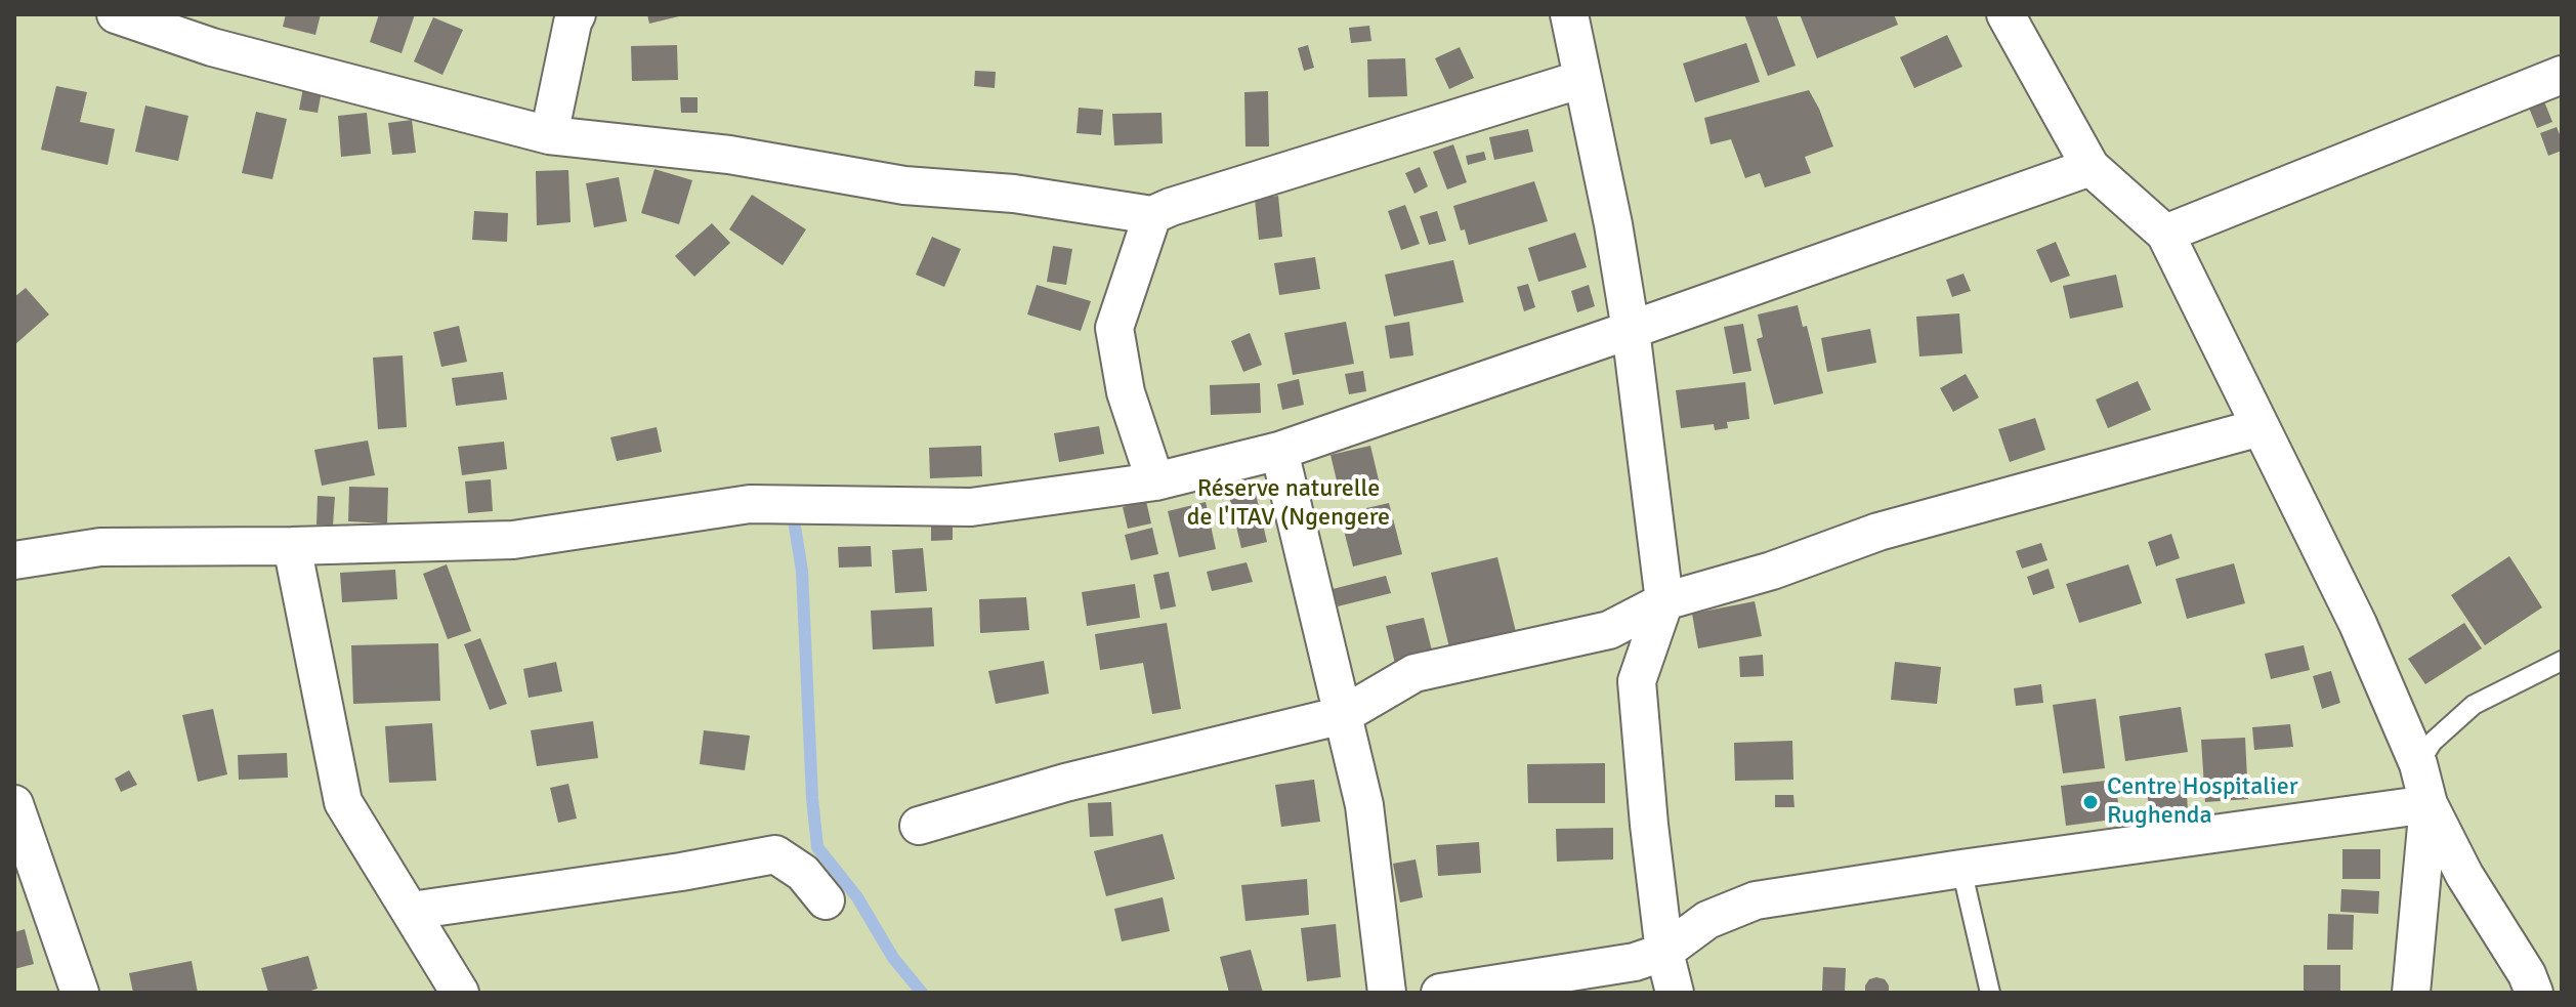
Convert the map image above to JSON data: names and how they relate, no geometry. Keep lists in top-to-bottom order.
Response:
{
  "parks": ["Réserve naturelle de l'ITAV (Ngengere"],
  "places": ["Centre Hospitalier Rughenda"]
}
